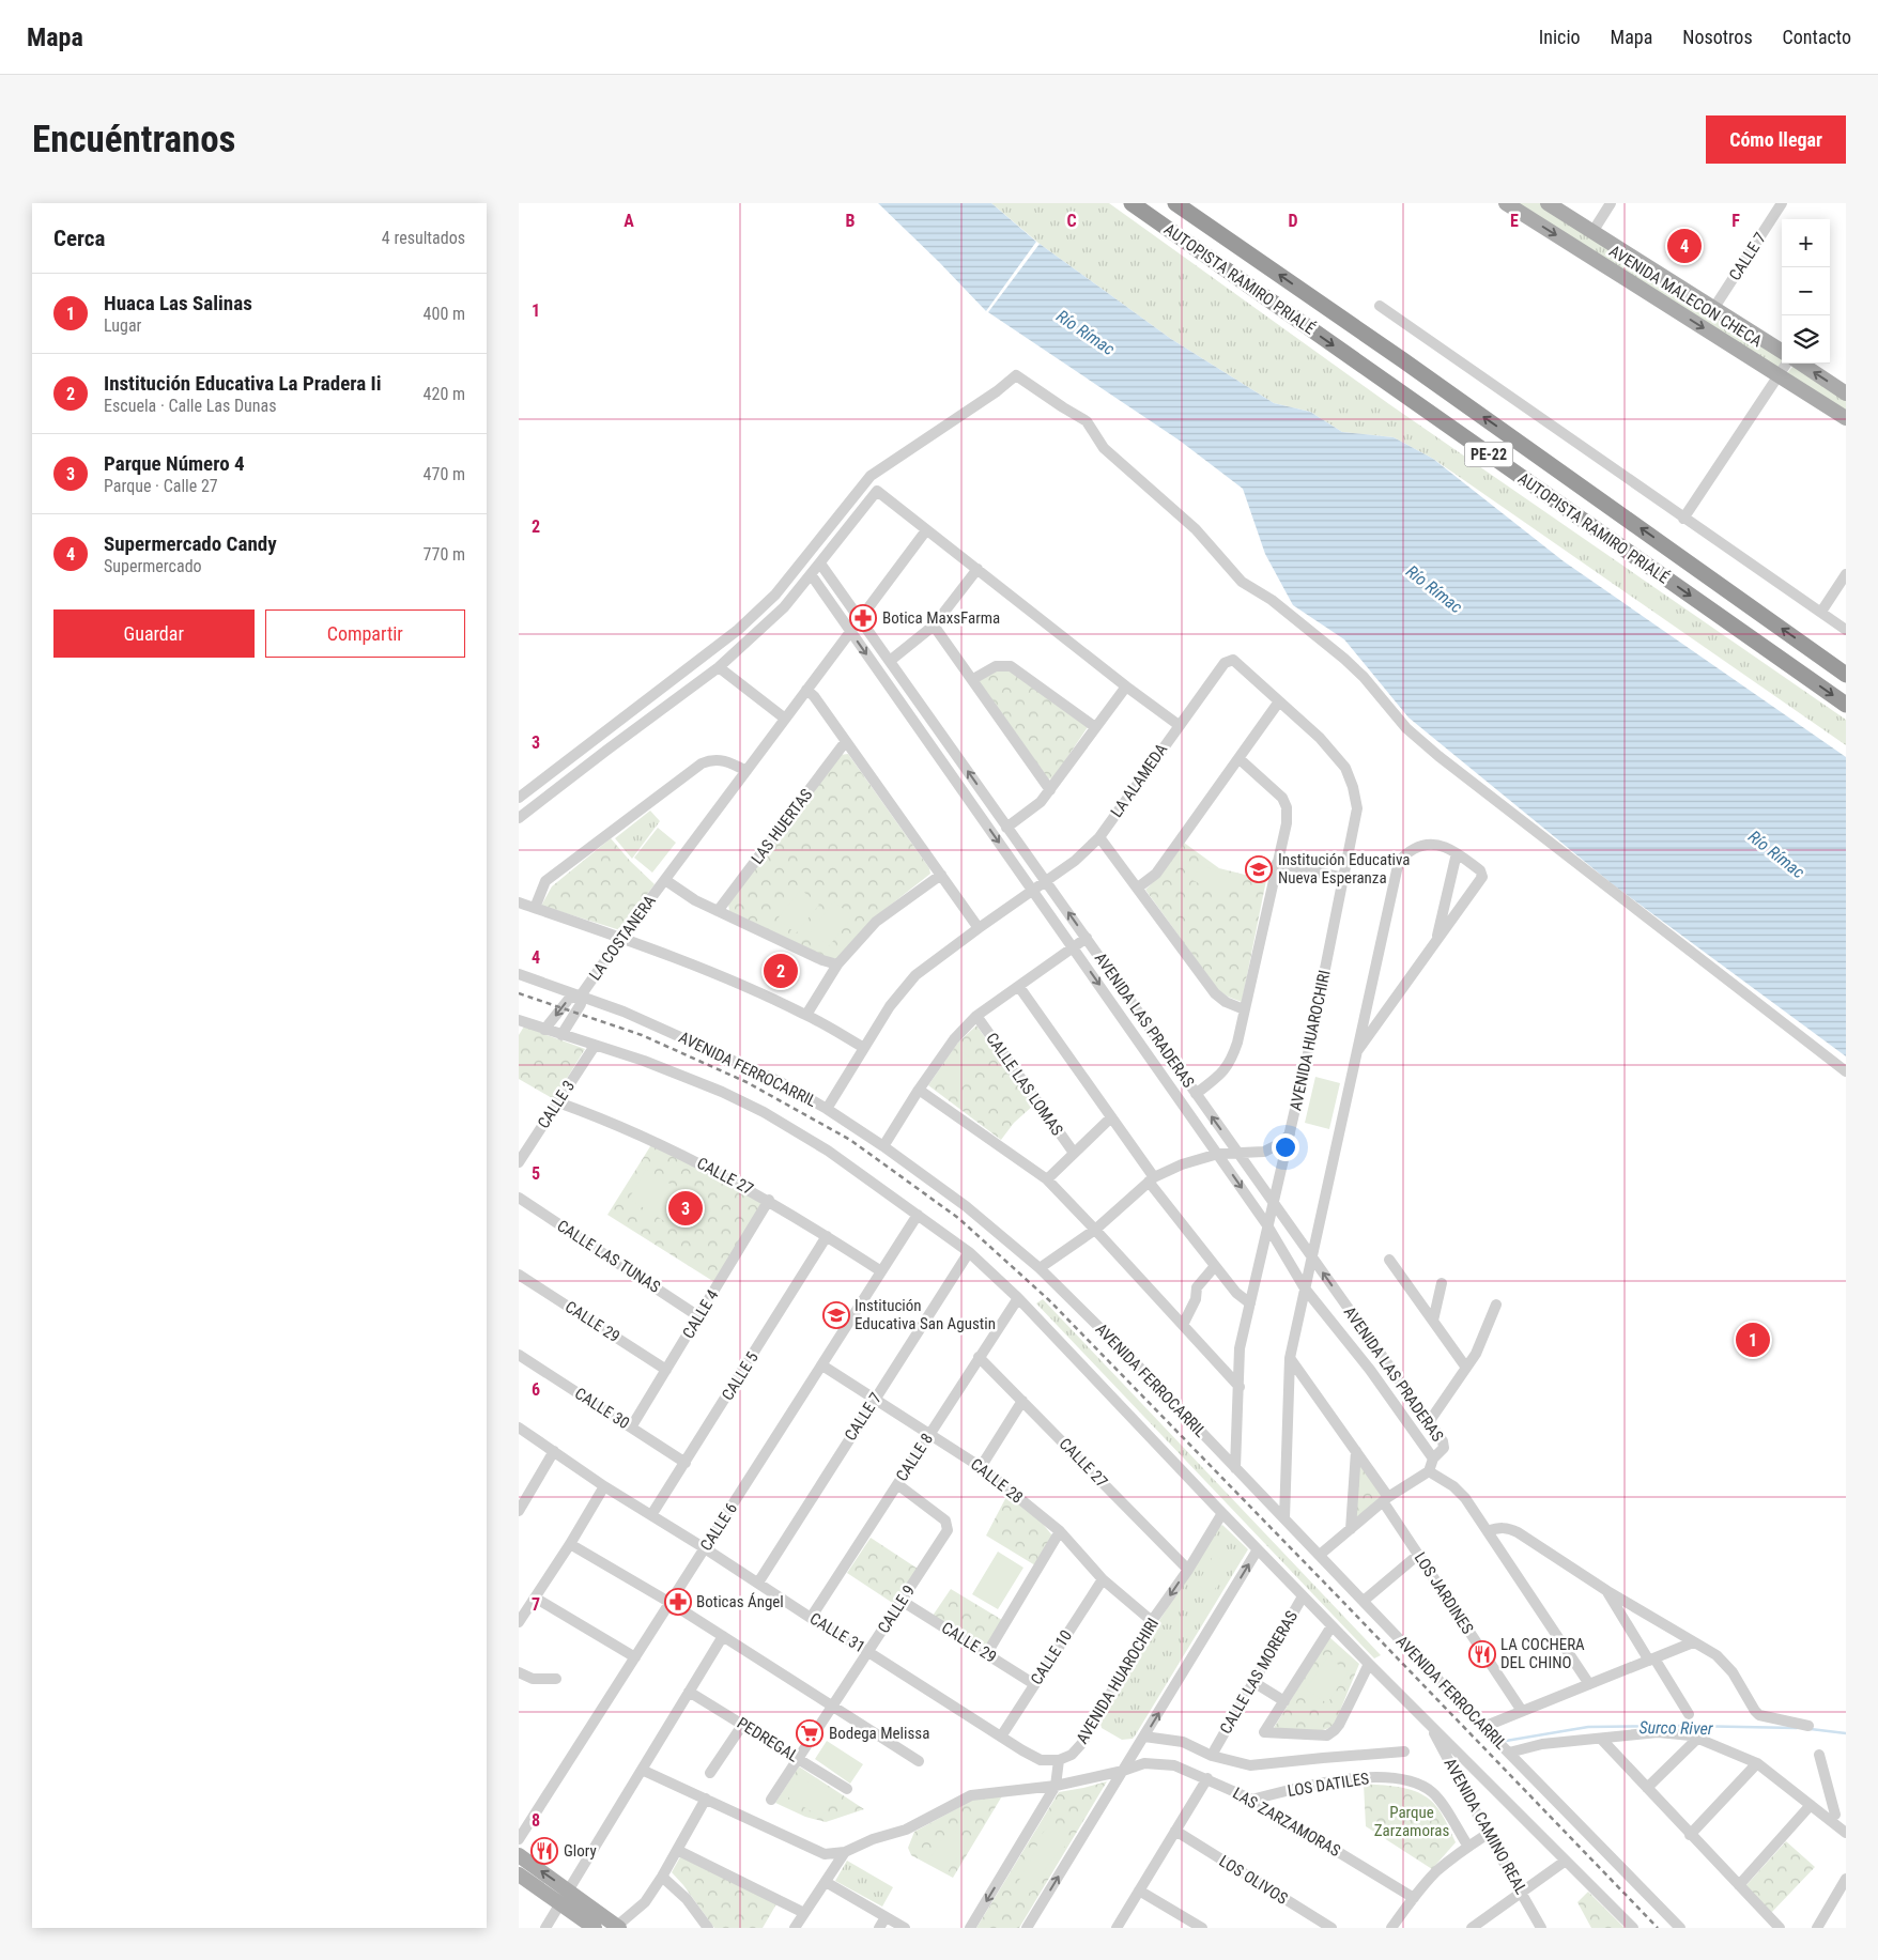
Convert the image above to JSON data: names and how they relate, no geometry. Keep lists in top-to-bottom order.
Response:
{
  "streets": {
    "highway": ["AUTOPISTA RAMIRO PRIALÉ", "PE-22"],
    "main road": ["AVENIDA MALECON CHECA"],
    "street": [
      "CALLE 7",
      "LA ALAMEDA",
      "LAS HUERTAS",
      "LA COSTANERA",
      "AVENIDA LAS PRADERAS",
      "AVENIDA HUAROCHIRI",
      "AVENIDA FERROCARRIL",
      "CALLE LAS LOMAS",
      "CALLE 3",
      "CALLE 27",
      "CALLE LAS TUNAS",
      "CALLE 4",
      "CALLE 29",
      "CALLE 5",
      "CALLE 30",
      "CALLE 8",
      "CALLE 28",
      "CALLE 6",
      "LOS JARDINES",
      "CALLE 9",
      "CALLE 31",
      "CALLE 10",
      "CALLE LAS MORERAS",
      "PEDREGAL",
      "LOS DATILES",
      "LAS ZARZAMORAS",
      "AVENIDA CAMINO REAL",
      "LOS OLIVOS"
    ]
  },
  "crossings": [
    ["CALLE 7", "AVENIDA MALECON CHECA"],
    ["CALLE 7", "AVENIDA FERROCARRIL"],
    ["CALLE 7", "CALLE 28"],
    ["CALLE 7", "CALLE 31"],
    ["LA ALAMEDA", "AVENIDA LAS PRADERAS"],
    ["LA ALAMEDA", "AVENIDA HUAROCHIRI"],
    ["LA ALAMEDA", "AVENIDA FERROCARRIL"],
    ["LA COSTANERA", "AVENIDA LAS PRADERAS"],
    ["LA COSTANERA", "AVENIDA FERROCARRIL"],
    ["AVENIDA LAS PRADERAS", "AVENIDA HUAROCHIRI"],
    ["AVENIDA HUAROCHIRI", "AVENIDA FERROCARRIL"],
    ["AVENIDA HUAROCHIRI", "CALLE 27"],
    ["AVENIDA HUAROCHIRI", "CALLE 28"],
    ["AVENIDA HUAROCHIRI", "CALLE 31"],
    ["AVENIDA FERROCARRIL", "CALLE 3"],
    ["AVENIDA FERROCARRIL", "CALLE 8"],
    ["AVENIDA FERROCARRIL", "CALLE 6"],
    ["AVENIDA FERROCARRIL", "CALLE LAS MORERAS"],
    ["AVENIDA FERROCARRIL", "AVENIDA CAMINO REAL"],
    ["CALLE 3", "CALLE 27"],
    ["CALLE 27", "CALLE 4"],
    ["CALLE 27", "CALLE 5"],
    ["CALLE 27", "CALLE 8"],
    ["CALLE 27", "CALLE 6"],
    ["CALLE LAS TUNAS", "CALLE 4"],
    ["CALLE 4", "CALLE 29"],
    ["CALLE 4", "CALLE 30"],
    ["CALLE 29", "CALLE 9"],
    ["CALLE 29", "CALLE 10"],
    ["CALLE 5", "CALLE 30"],
    ["CALLE 5", "CALLE 31"],
    ["CALLE 8", "CALLE 28"],
    ["CALLE 8", "CALLE 9"],
    ["CALLE 8", "CALLE 31"],
    ["CALLE 28", "CALLE 6"],
    ["CALLE 28", "CALLE 10"],
    ["CALLE 6", "CALLE 31"],
    ["CALLE 9", "CALLE 31"],
    ["CALLE 9", "PEDREGAL"],
    ["CALLE 31", "CALLE 10"],
    ["LOS DATILES", "LAS ZARZAMORAS"]
  ],
  "water": ["Río Rímac", "Surco River"],
  "parks": ["Parque Zarzamoras"],
  "places": {
    "pharmacy": ["Botica MaxsFarma", "Boticas Ángel"],
    "school or university": ["Institución Educativa Nueva Esperanza", "Institución Educativa San Agustin"],
    "restaurant": ["LA COCHERA DEL CHINO", "Glory"],
    "supermarket": ["Bodega Melissa"]
  },
  "page": {
    "header": "Mapa",
    "nav": [
      "Inicio",
      "Mapa",
      "Nosotros",
      "Contacto"
    ],
    "buttons": [
      "Cómo llegar",
      ["Guardar", "Compartir"]
    ],
    "title": "Encuéntranos",
    "heading": ["Cerca", "4 resultados"],
    "map_buttons": ["+", "−"],
    "pins": [
      "4",
      "2",
      "3",
      "1"
    ],
    "list": [
      {
        "mark": "1",
        "name": "Huaca Las Salinas",
        "note": "Lugar",
        "value": "400 m"
      },
      {
        "mark": "2",
        "name": "Institución Educativa La Pradera Ii",
        "note": "Escuela · Calle Las Dunas",
        "value": "420 m"
      },
      {
        "mark": "3",
        "name": "Parque Número 4",
        "note": "Parque · Calle 27",
        "value": "470 m"
      },
      {
        "mark": "4",
        "name": "Supermercado Candy",
        "note": "Supermercado",
        "value": "770 m"
      }
    ]
  },
  "grid": {
    "columns": [
      "A",
      "B",
      "C",
      "D",
      "E",
      "F"
    ],
    "rows": [
      "1",
      "2",
      "3",
      "4",
      "5",
      "6",
      "7",
      "8"
    ]
  }
}
